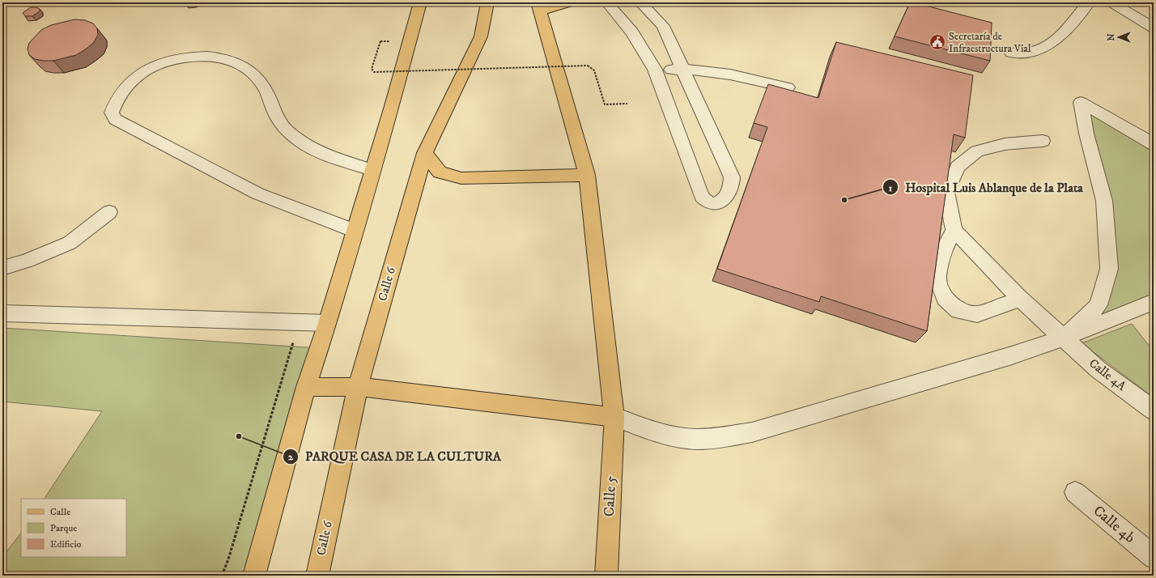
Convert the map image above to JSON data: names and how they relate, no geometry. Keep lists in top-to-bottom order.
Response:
{
  "streets": {
    "main road": ["Calle 6", "Calle 5"],
    "street": ["Calle 4A", "Calle 4b"]
  },
  "places": {
    "public building": ["Secretaría de Infraestructura Vial"],
    "other": ["Hospital Luis Ablanque de la Plata", "PARQUE CASA DE LA CULTURA"]
  },
  "legend": ["Calle", "Parque", "Edificio"],
  "north": "left"
}
